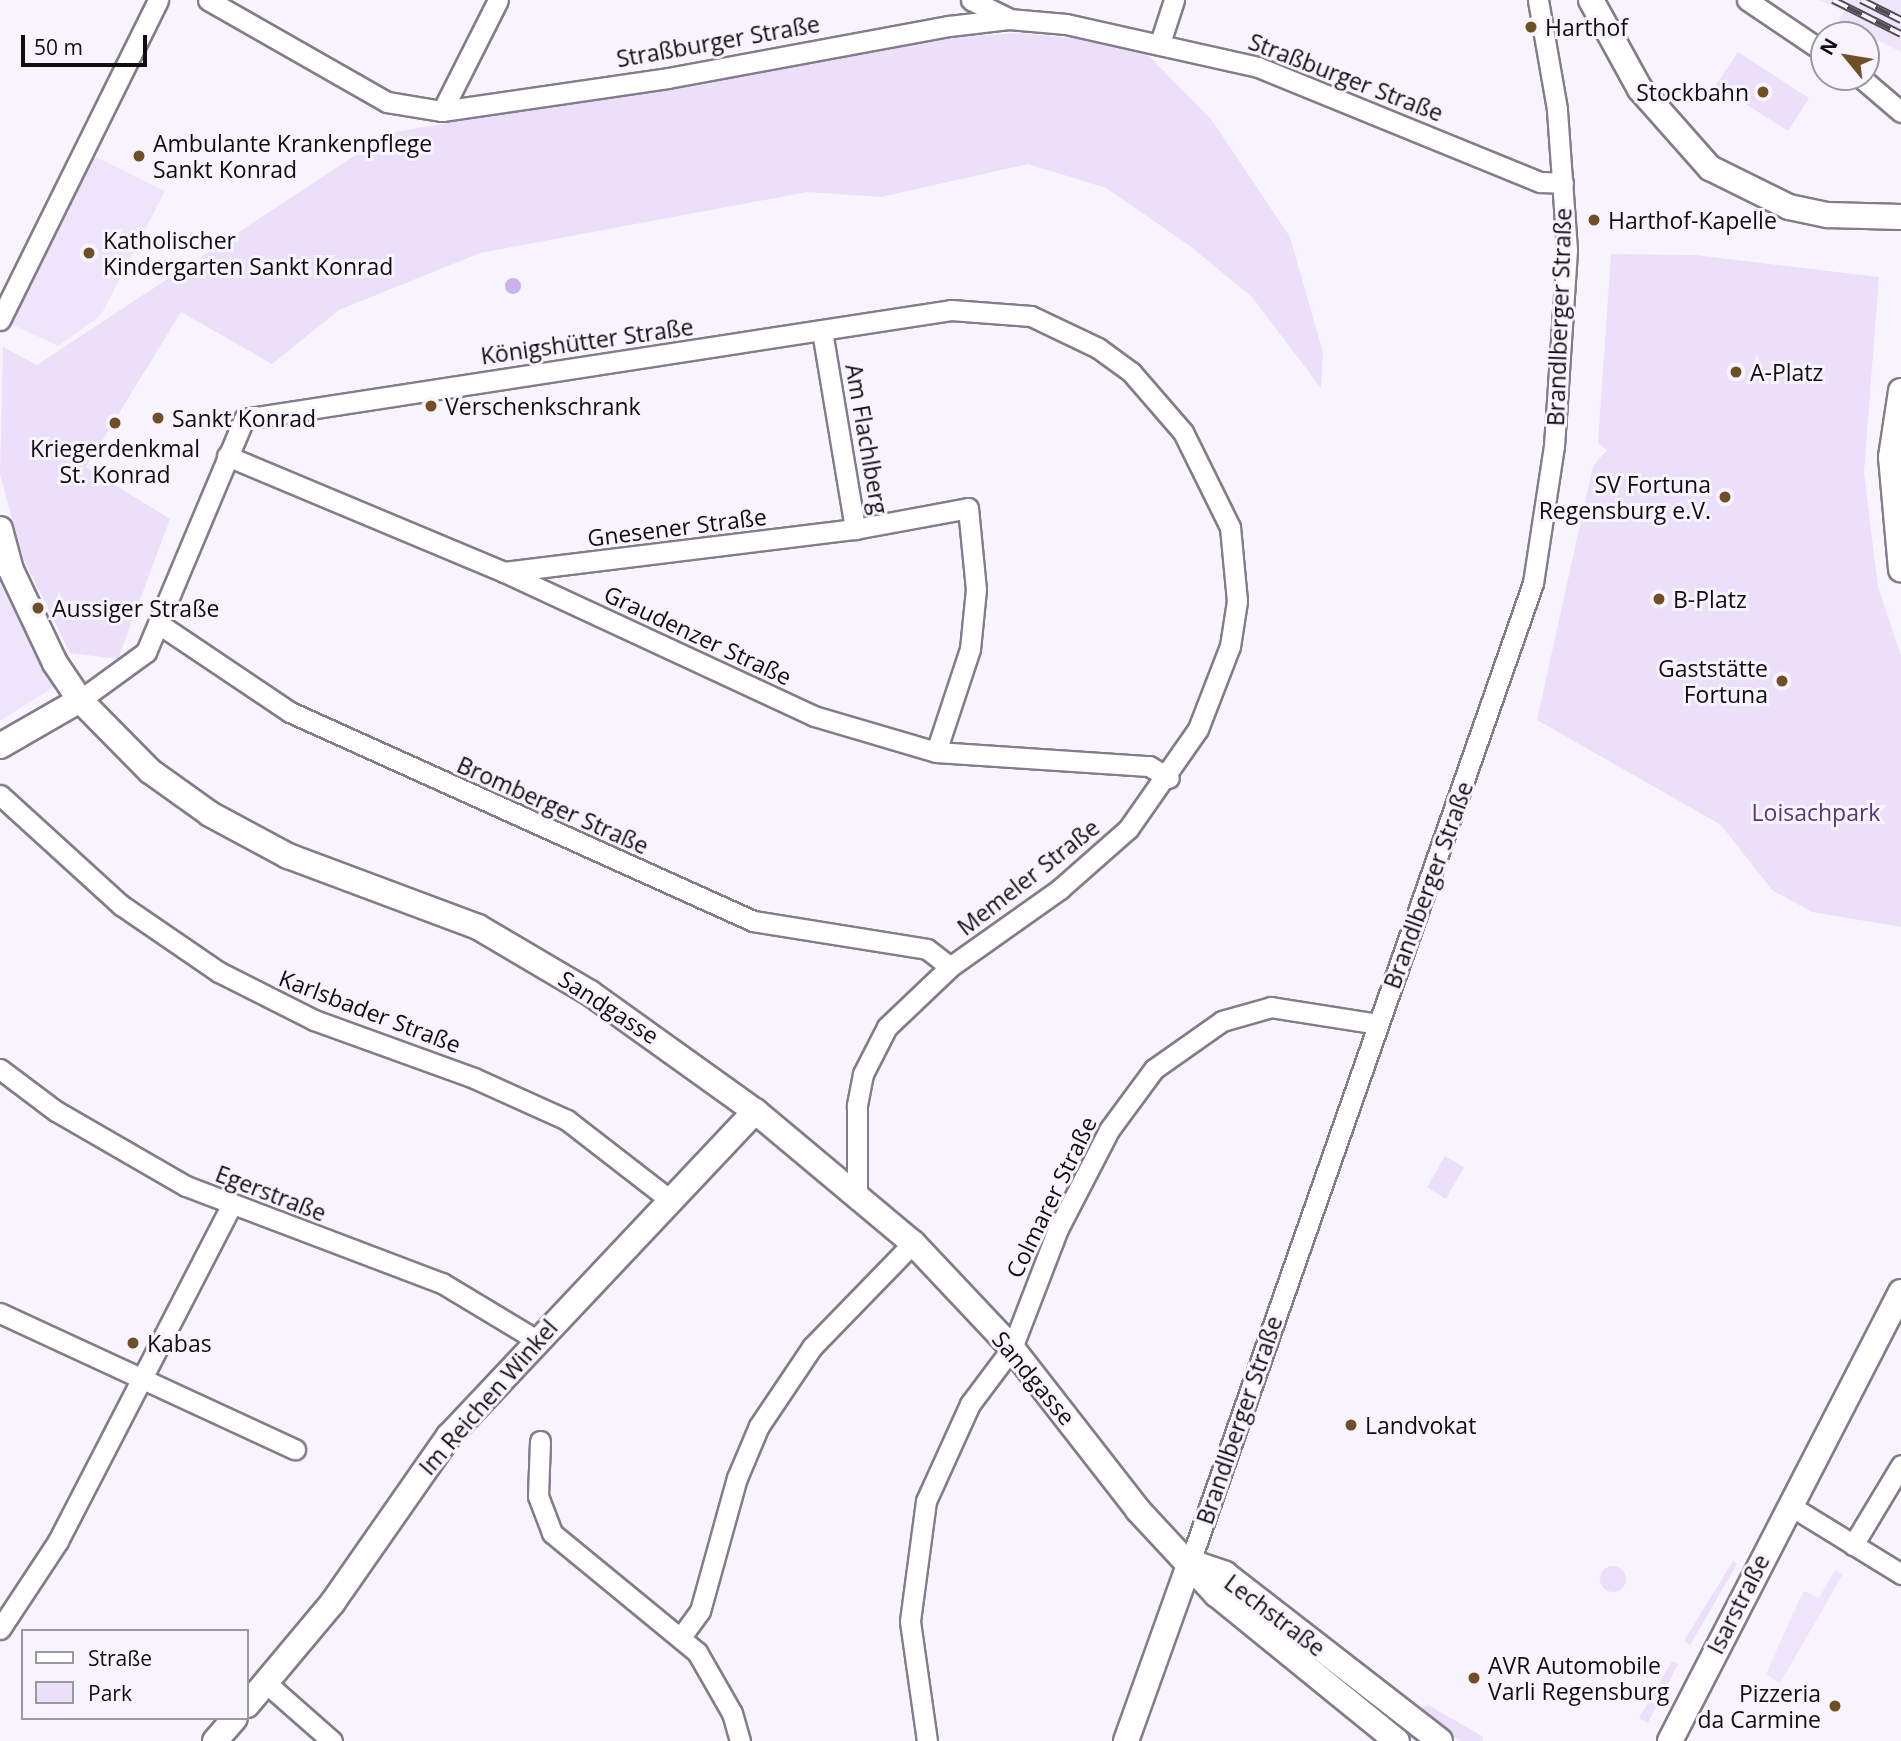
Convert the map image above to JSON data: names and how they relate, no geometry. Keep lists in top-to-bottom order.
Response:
{
  "streets": {
    "street": [
      "Straßburger Straße",
      "Brandlberger Straße",
      "Königshütter Straße",
      "Am Flachlberg",
      "Gnesener Straße",
      "Graudenzer Straße",
      "Bromberger Straße",
      "Memeler Straße",
      "Sandgasse",
      "Karlsbader Straße",
      "Egerstraße",
      "Colmarer Straße",
      "Im Reichen Winkel",
      "Isarstraße",
      "Lechstraße"
    ]
  },
  "crossings": [
    ["Straßburger Straße", "Brandlberger Straße"],
    ["Brandlberger Straße", "Sandgasse"],
    ["Brandlberger Straße", "Colmarer Straße"],
    ["Brandlberger Straße", "Lechstraße"],
    ["Königshütter Straße", "Am Flachlberg"],
    ["Königshütter Straße", "Graudenzer Straße"],
    ["Königshütter Straße", "Memeler Straße"],
    ["Am Flachlberg", "Gnesener Straße"],
    ["Am Flachlberg", "Graudenzer Straße"],
    ["Gnesener Straße", "Graudenzer Straße"],
    ["Graudenzer Straße", "Memeler Straße"],
    ["Bromberger Straße", "Memeler Straße"],
    ["Memeler Straße", "Sandgasse"],
    ["Sandgasse", "Colmarer Straße"],
    ["Sandgasse", "Im Reichen Winkel"],
    ["Sandgasse", "Lechstraße"],
    ["Karlsbader Straße", "Im Reichen Winkel"],
    ["Egerstraße", "Im Reichen Winkel"]
  ],
  "parks": ["Loisachpark"],
  "places": [
    "Harthof",
    "Stockbahn",
    "Ambulante Krankenpflege Sankt Konrad",
    "Harthof-Kapelle",
    "Katholischer Kindergarten Sankt Konrad",
    "A-Platz",
    "Verschenkschrank",
    "Sankt Konrad",
    "Kriegerdenkmal St. Konrad",
    "SV Fortuna Regensburg e.V.",
    "B-Platz",
    "Aussiger Straße",
    "Gaststätte Fortuna",
    "Kabas",
    "Landvokat",
    "AVR Automobile Varli Regensburg",
    "Pizzeria da Carmine"
  ],
  "legend": ["Straße", "Park"],
  "scale_bar": "50 m",
  "north": "top left"
}
